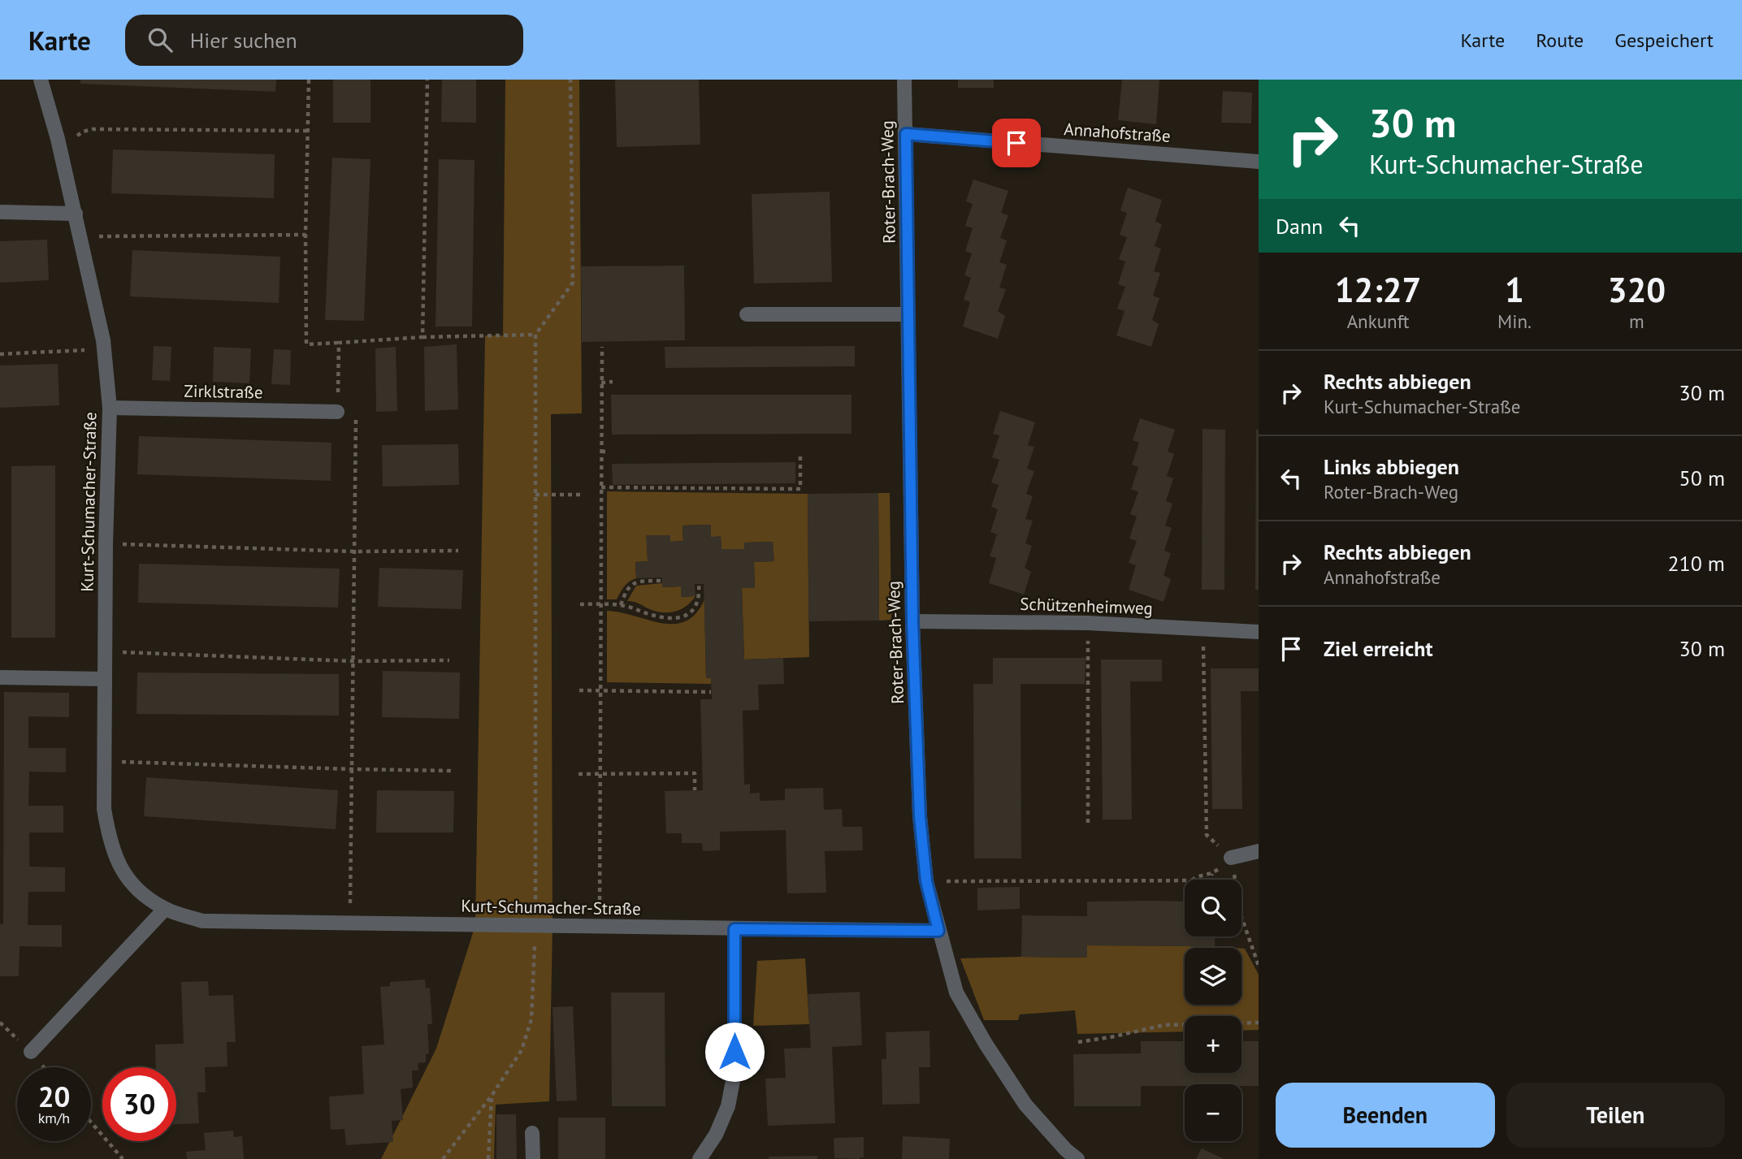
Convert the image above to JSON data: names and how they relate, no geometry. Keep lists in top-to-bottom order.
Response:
{
  "streets": {
    "street": [
      "Annahofstraße",
      "Roter-Brach-Weg",
      "Zirklstraße",
      "Kurt-Schumacher-Straße",
      "Schützenheimweg"
    ]
  },
  "crossings": [
    ["Annahofstraße", "Roter-Brach-Weg"],
    ["Roter-Brach-Weg", "Kurt-Schumacher-Straße"],
    ["Roter-Brach-Weg", "Schützenheimweg"],
    ["Zirklstraße", "Kurt-Schumacher-Straße"]
  ],
  "page": {
    "header": "Karte",
    "search": "Hier suchen",
    "nav": ["Karte", "Route", "Gespeichert"],
    "turn": ["30 m", "Kurt-Schumacher-Straße"],
    "then": "Dann",
    "eta": [
      "12:27",
      "Ankunft",
      "1",
      "Min.",
      "320",
      "m"
    ],
    "list": [
      {
        "name": "Rechts abbiegen",
        "note": "Kurt-Schumacher-Straße",
        "value": "30 m"
      },
      {
        "name": "Links abbiegen",
        "note": "Roter-Brach-Weg",
        "value": "50 m"
      },
      {
        "name": "Rechts abbiegen",
        "note": "Annahofstraße",
        "value": "210 m"
      },
      {
        "name": "Ziel erreicht",
        "value": "30 m"
      }
    ],
    "map_buttons": ["+", "−"],
    "speed": "20 km/h",
    "limit": "30",
    "buttons": ["Beenden", "Teilen"]
  }
}
